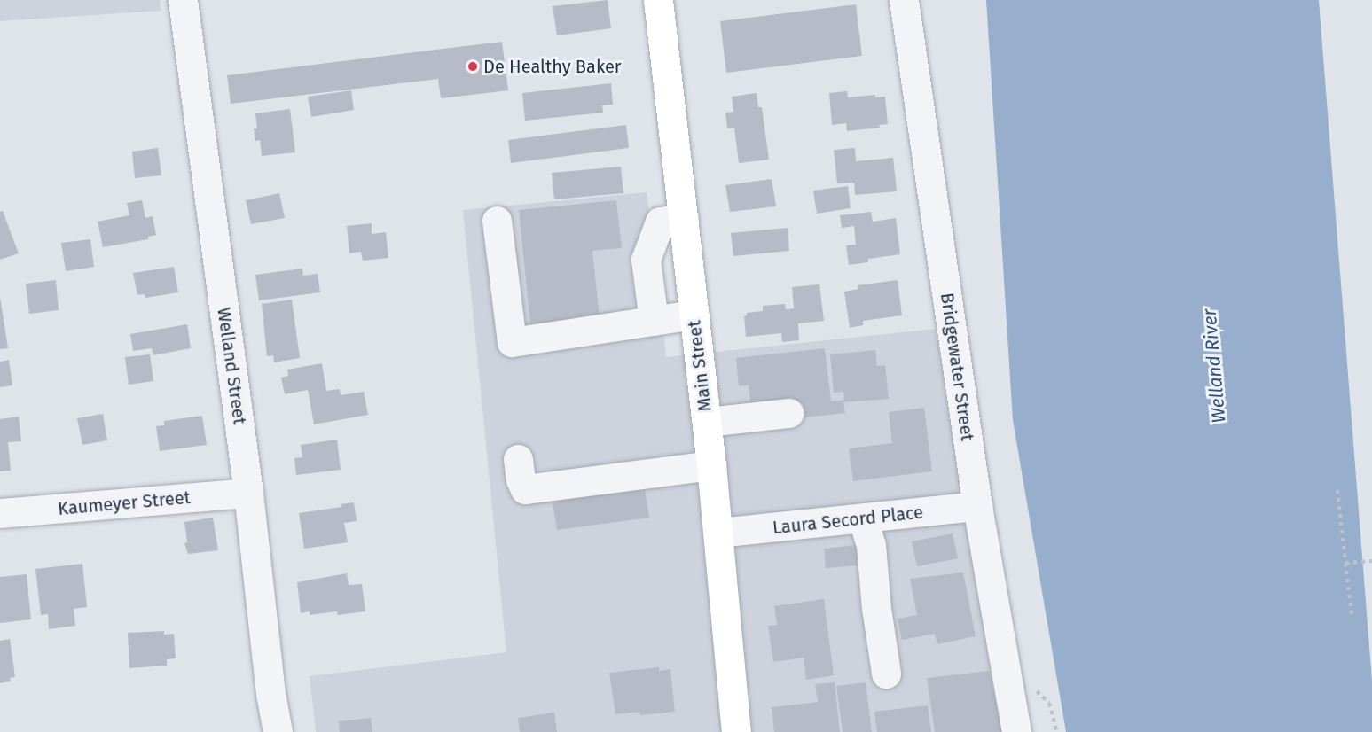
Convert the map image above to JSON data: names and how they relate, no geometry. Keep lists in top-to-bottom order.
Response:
{
  "streets": {
    "main road": ["Main Street"],
    "street": [
      "Welland Street",
      "Bridgewater Street",
      "Kaumeyer Street",
      "Laura Secord Place"
    ]
  },
  "crossings": [
    ["Welland Street", "Kaumeyer Street"],
    ["Main Street", "Laura Secord Place"],
    ["Bridgewater Street", "Laura Secord Place"]
  ],
  "water": ["Welland River"],
  "places": ["De Healthy Baker"]
}
